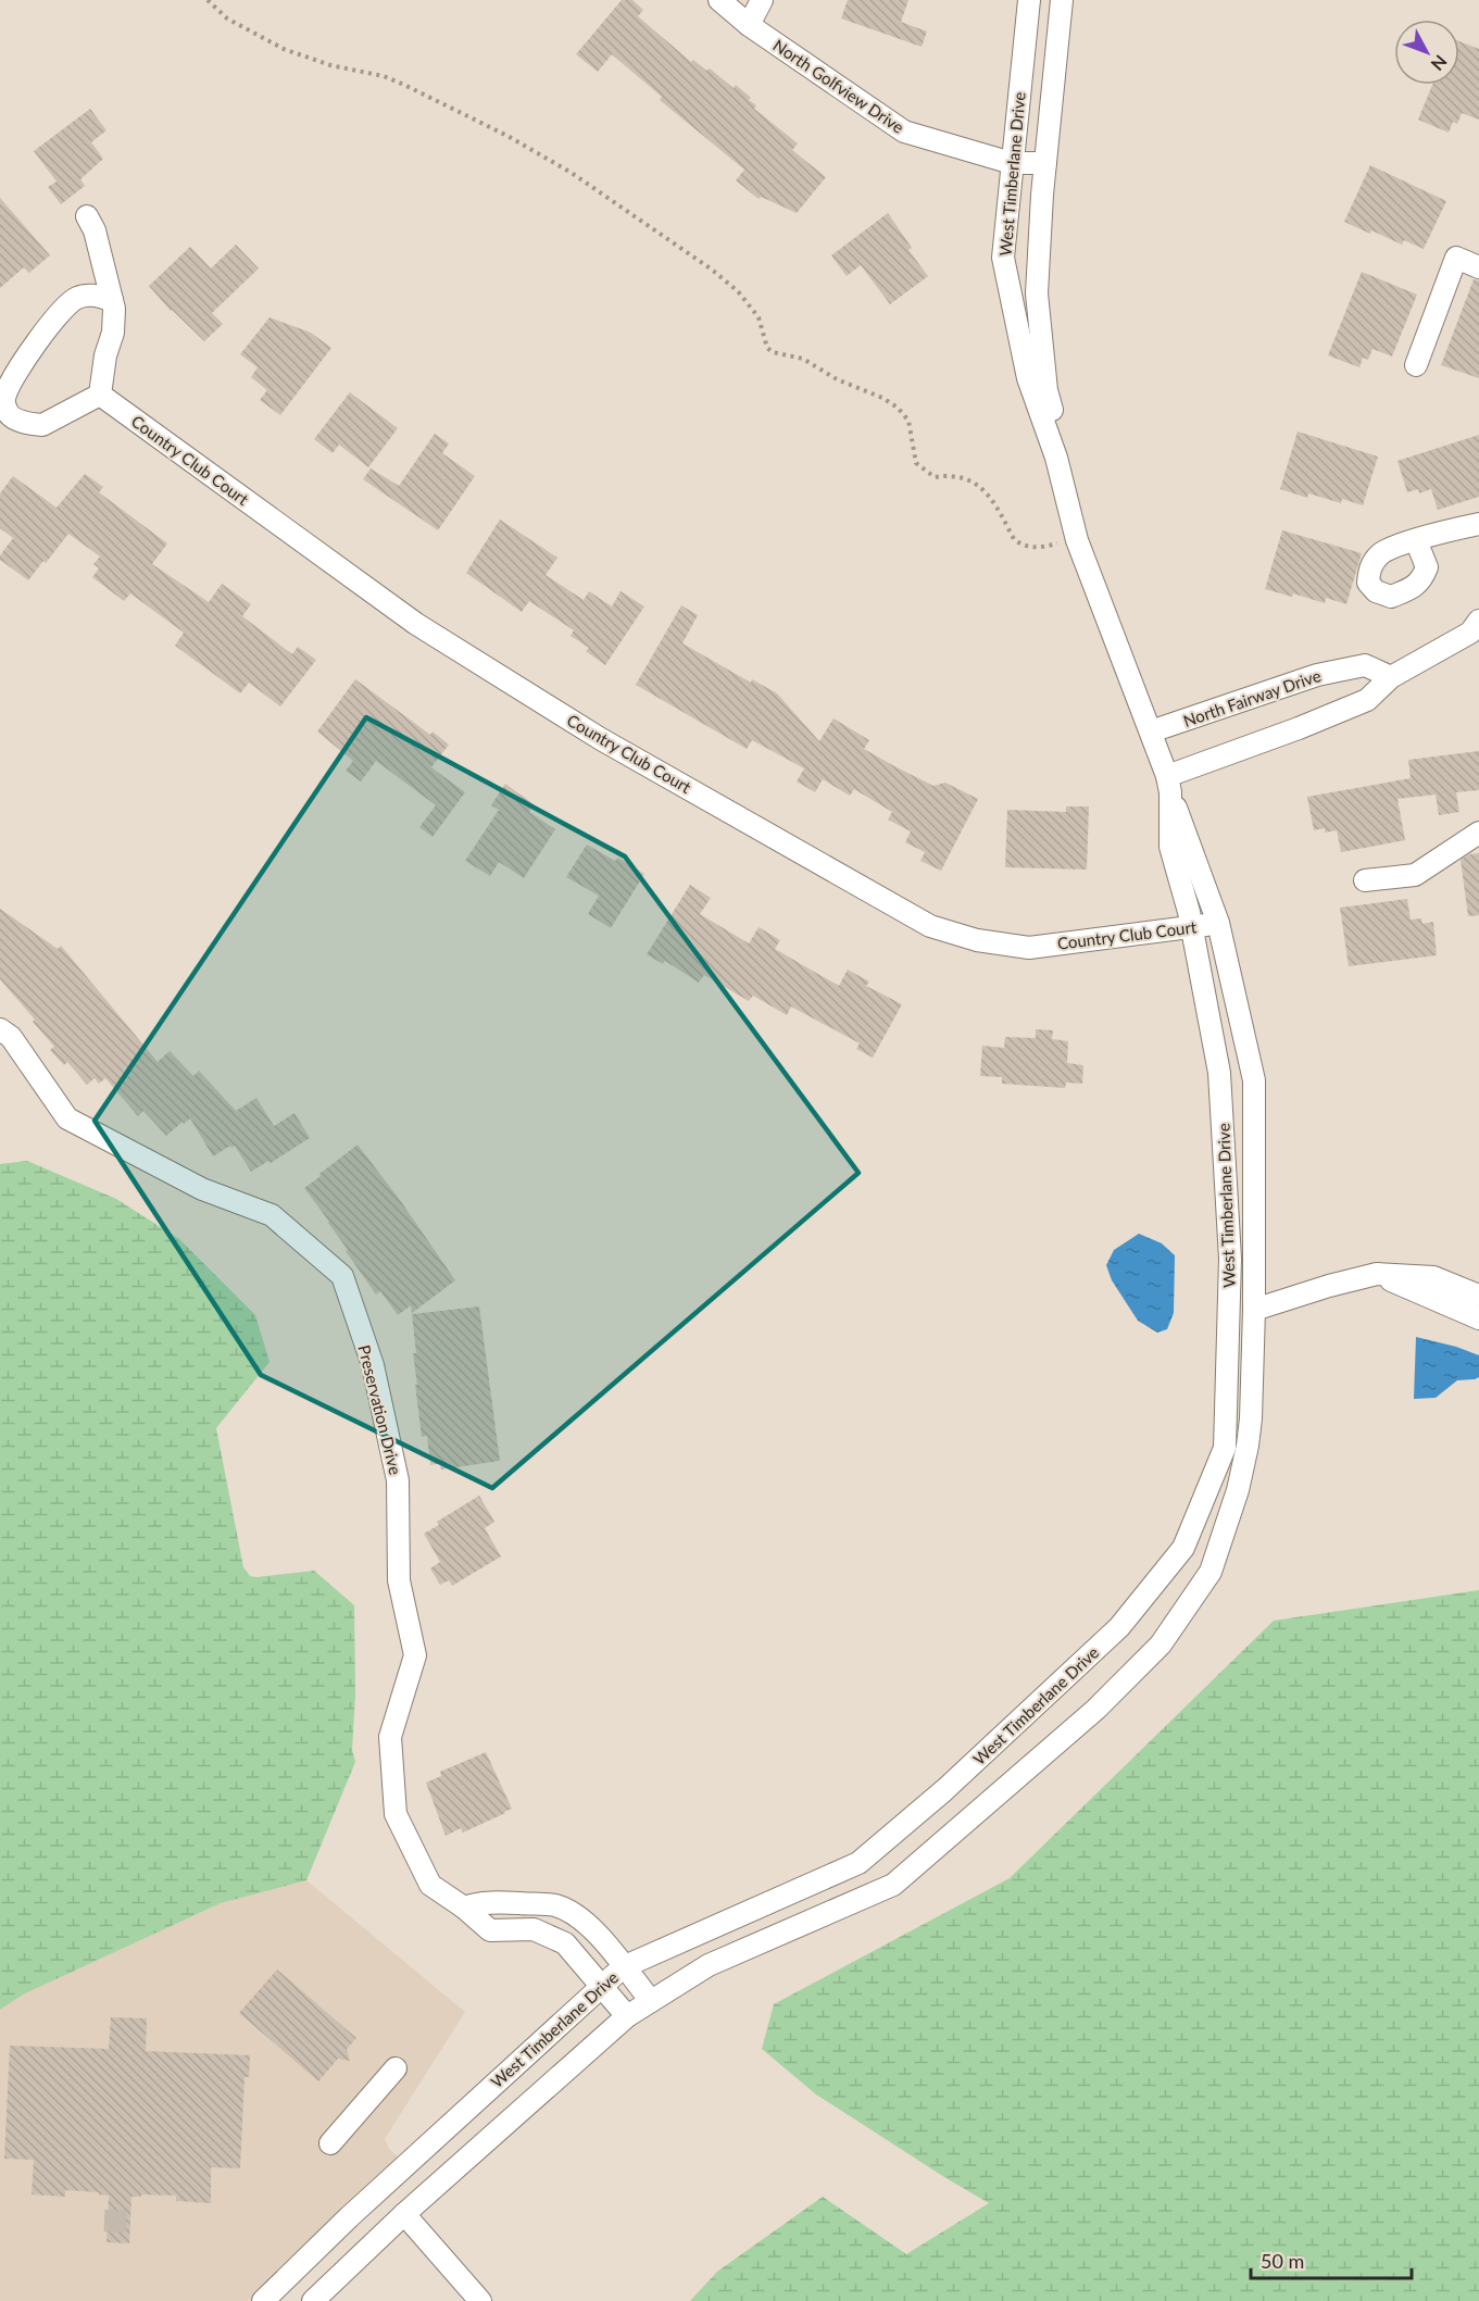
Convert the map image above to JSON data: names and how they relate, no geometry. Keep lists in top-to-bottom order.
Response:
{
  "streets": {
    "street": [
      "North Golfview Drive",
      "West Timberlane Drive",
      "Country Club Court",
      "North Fairway Drive",
      "Preservation Drive"
    ]
  },
  "crossings": [
    ["North Golfview Drive", "West Timberlane Drive"],
    ["West Timberlane Drive", "Country Club Court"],
    ["West Timberlane Drive", "North Fairway Drive"],
    ["West Timberlane Drive", "Preservation Drive"]
  ],
  "scale_bar": "50 m",
  "north": "bottom right"
}
